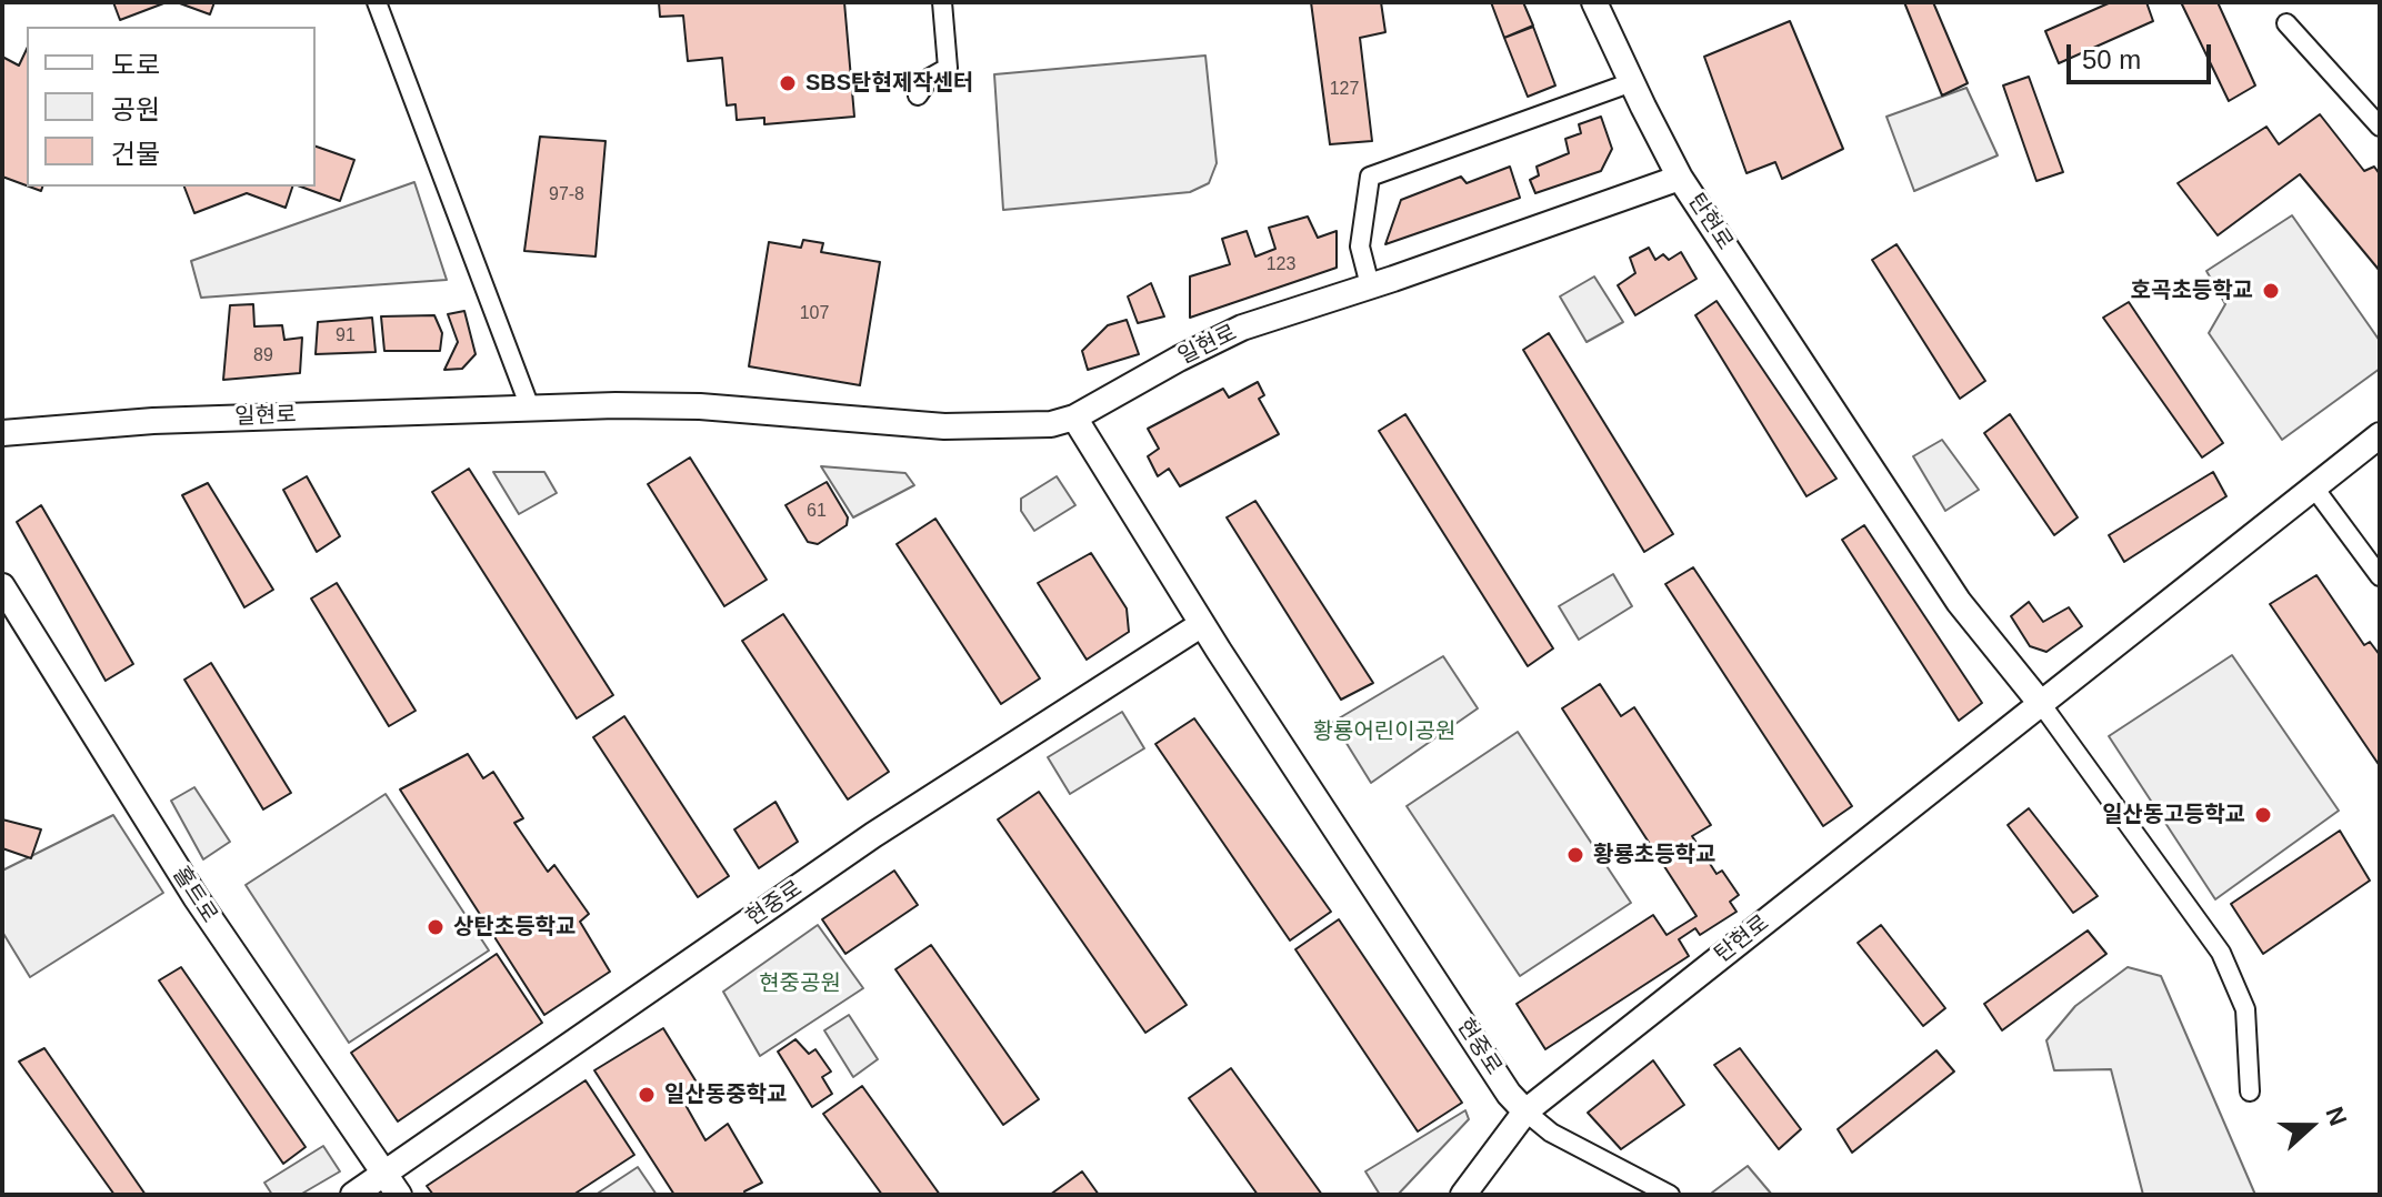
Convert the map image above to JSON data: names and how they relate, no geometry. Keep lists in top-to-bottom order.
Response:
{
  "streets": {
    "main road": [
      "탄현로",
      "일현로",
      "홀트로",
      "현중로"
    ]
  },
  "crossings": [
    ["탄현로", "일현로"],
    ["탄현로", "현중로"],
    ["일현로", "현중로"],
    ["홀트로", "현중로"]
  ],
  "parks": ["황룡어린이공원", "현중공원"],
  "places": [
    "SBS탄현제작센터",
    "호곡초등학교",
    "일산동고등학교",
    "황룡초등학교",
    "상탄초등학교",
    "일산동중학교"
  ],
  "house_numbers": [
    "127",
    "97-8",
    "123",
    "107",
    "91",
    "89",
    "61"
  ],
  "legend": ["도로", "공원", "건물"],
  "scale_bar": "50 m",
  "north": "right"
}
